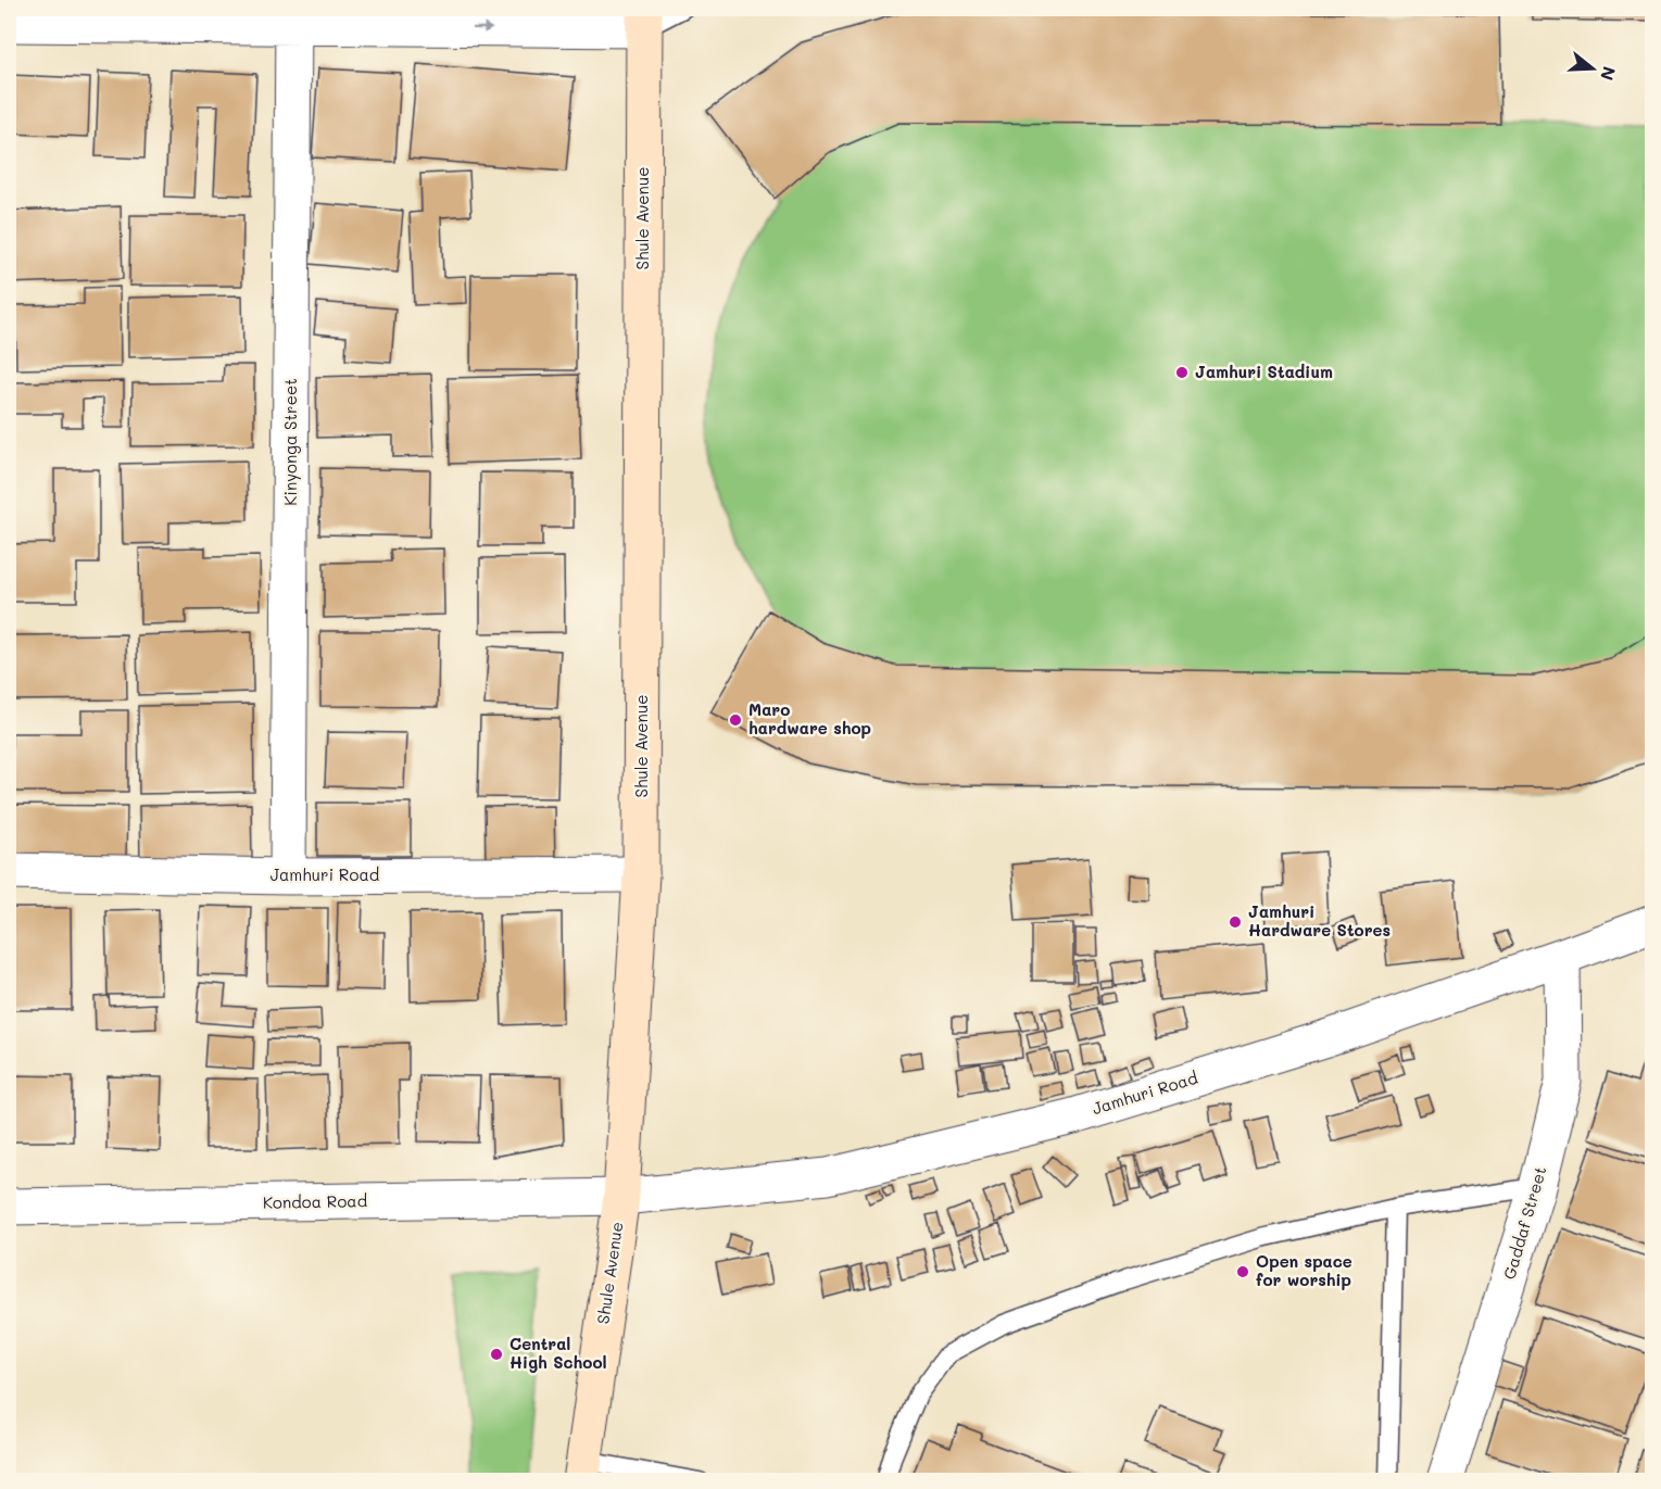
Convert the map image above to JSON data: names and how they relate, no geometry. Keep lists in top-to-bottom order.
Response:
{
  "streets": {
    "main road": ["Shule Avenue"],
    "street": [
      "Kinyonga Street",
      "Jamhuri Road",
      "Kondoa Road",
      "Gaddaf Street"
    ]
  },
  "crossings": [
    ["Shule Avenue", "Jamhuri Road"],
    ["Shule Avenue", "Kondoa Road"],
    ["Kinyonga Street", "Jamhuri Road"],
    ["Jamhuri Road", "Kondoa Road"],
    ["Jamhuri Road", "Gaddaf Street"]
  ],
  "places": [
    "Jamhuri Stadium",
    "Maro hardware shop",
    "Jamhuri Hardware Stores",
    "Open space for worship",
    "Central High School"
  ],
  "north": "right"
}
